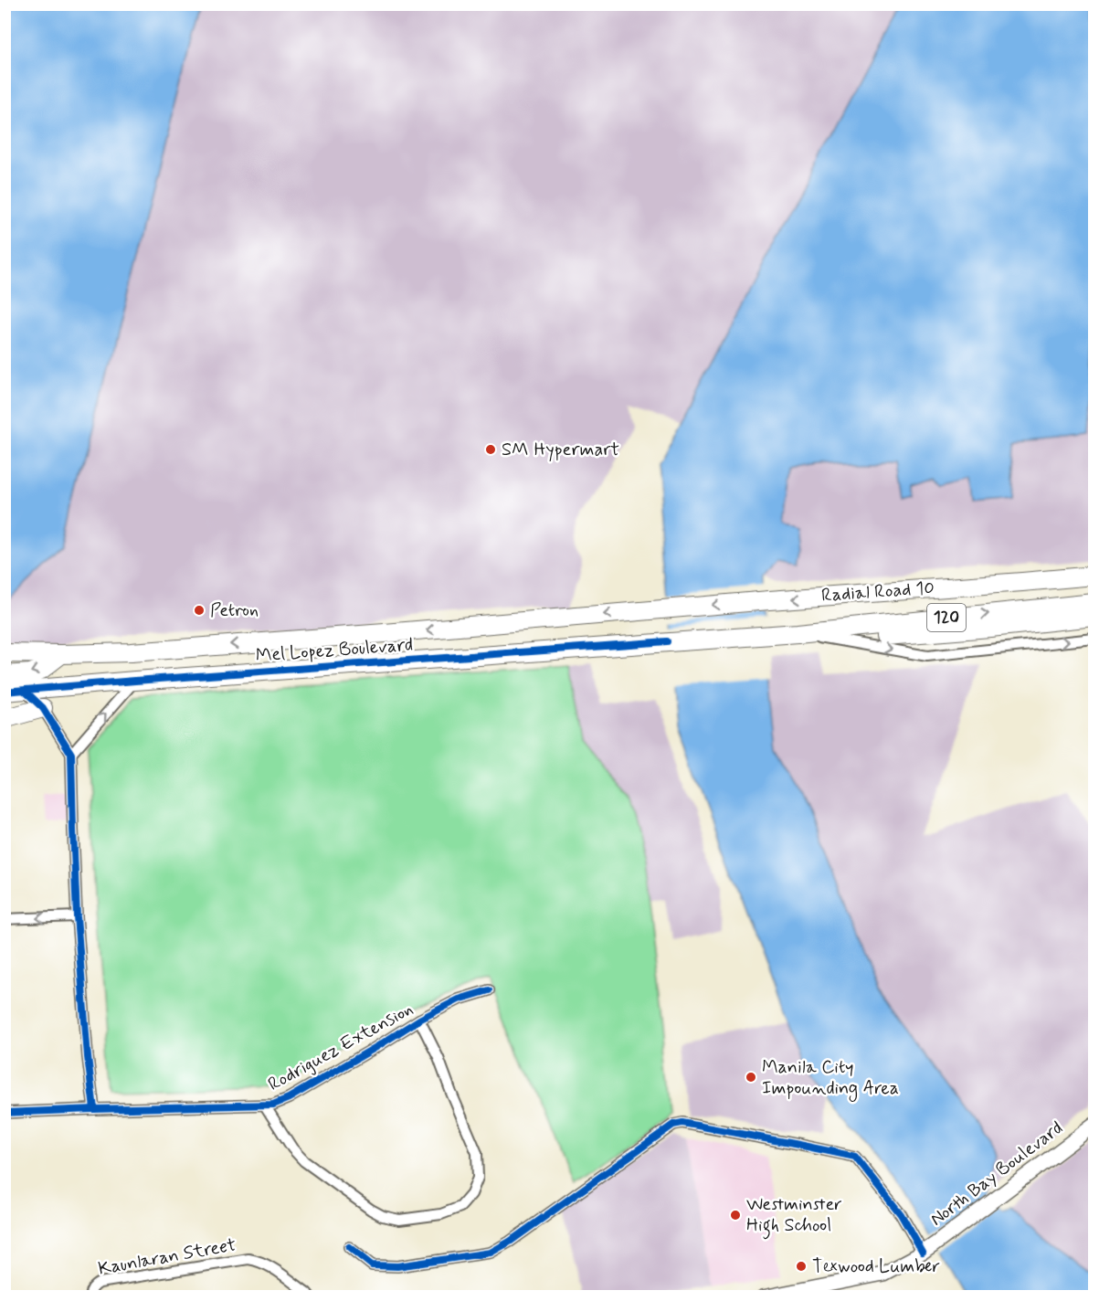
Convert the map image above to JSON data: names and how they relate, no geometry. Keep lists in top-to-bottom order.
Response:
{
  "streets": {
    "highway": ["Radial Road 10", "120", "Mel Lopez Boulevard"],
    "main road": ["North Bay Boulevard"],
    "street": ["Rodriguez Extension", "Kaunlaran Street"]
  },
  "crossings": [
    ["Radial Road 10", "Mel Lopez Boulevard"]
  ],
  "places": [
    "SM Hypermart",
    "Petron",
    "Manila City Impounding Area",
    "Westminster High School",
    "Texwood Lumber"
  ]
}
